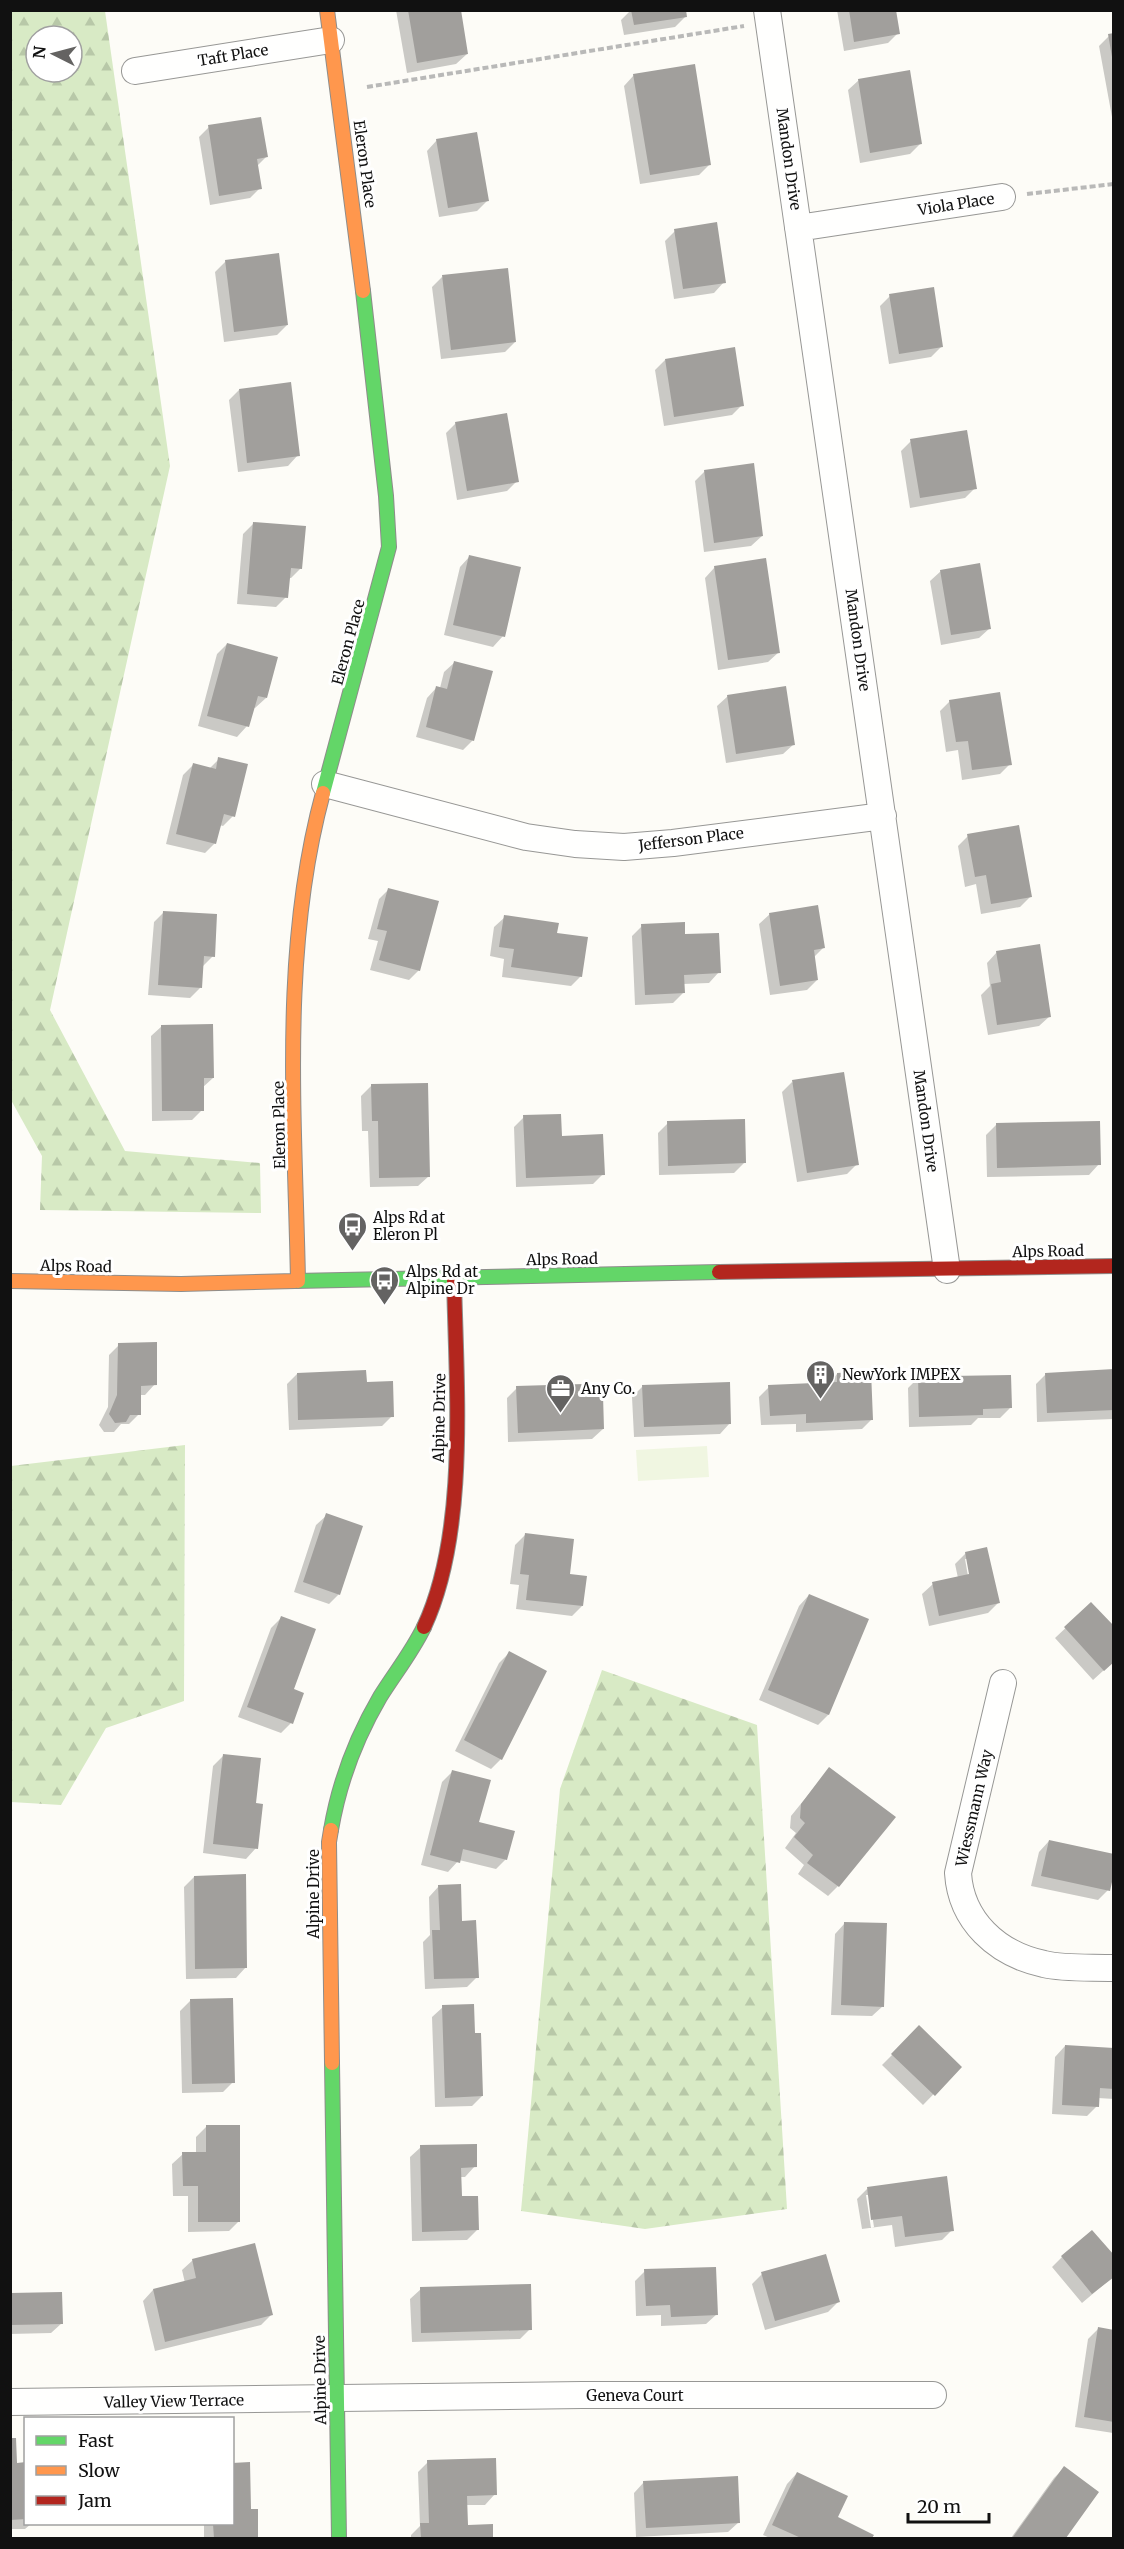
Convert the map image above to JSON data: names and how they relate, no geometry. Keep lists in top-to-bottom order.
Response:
{
  "streets": {
    "street": [
      "Taft Place",
      "Mandon Drive",
      "Eleron Place",
      "Viola Place",
      "Jefferson Place",
      "Alps Road",
      "Alpine Drive",
      "Wiessmann Way",
      "Geneva Court",
      "Valley View Terrace"
    ]
  },
  "crossings": [
    ["Taft Place", "Eleron Place"],
    ["Mandon Drive", "Viola Place"],
    ["Mandon Drive", "Jefferson Place"],
    ["Mandon Drive", "Alps Road"],
    ["Eleron Place", "Jefferson Place"],
    ["Eleron Place", "Alps Road"],
    ["Alps Road", "Alpine Drive"],
    ["Alpine Drive", "Geneva Court"],
    ["Alpine Drive", "Valley View Terrace"],
    ["Geneva Court", "Valley View Terrace"]
  ],
  "places": {
    "bus stop": ["Alps Rd at Eleron Pl", "Alps Rd at Alpine Dr"],
    "building": ["NewYork IMPEX"],
    "office": ["Any Co."]
  },
  "legend": ["Fast", "Slow", "Jam"],
  "scale_bar": "20 m",
  "north": "left"
}
